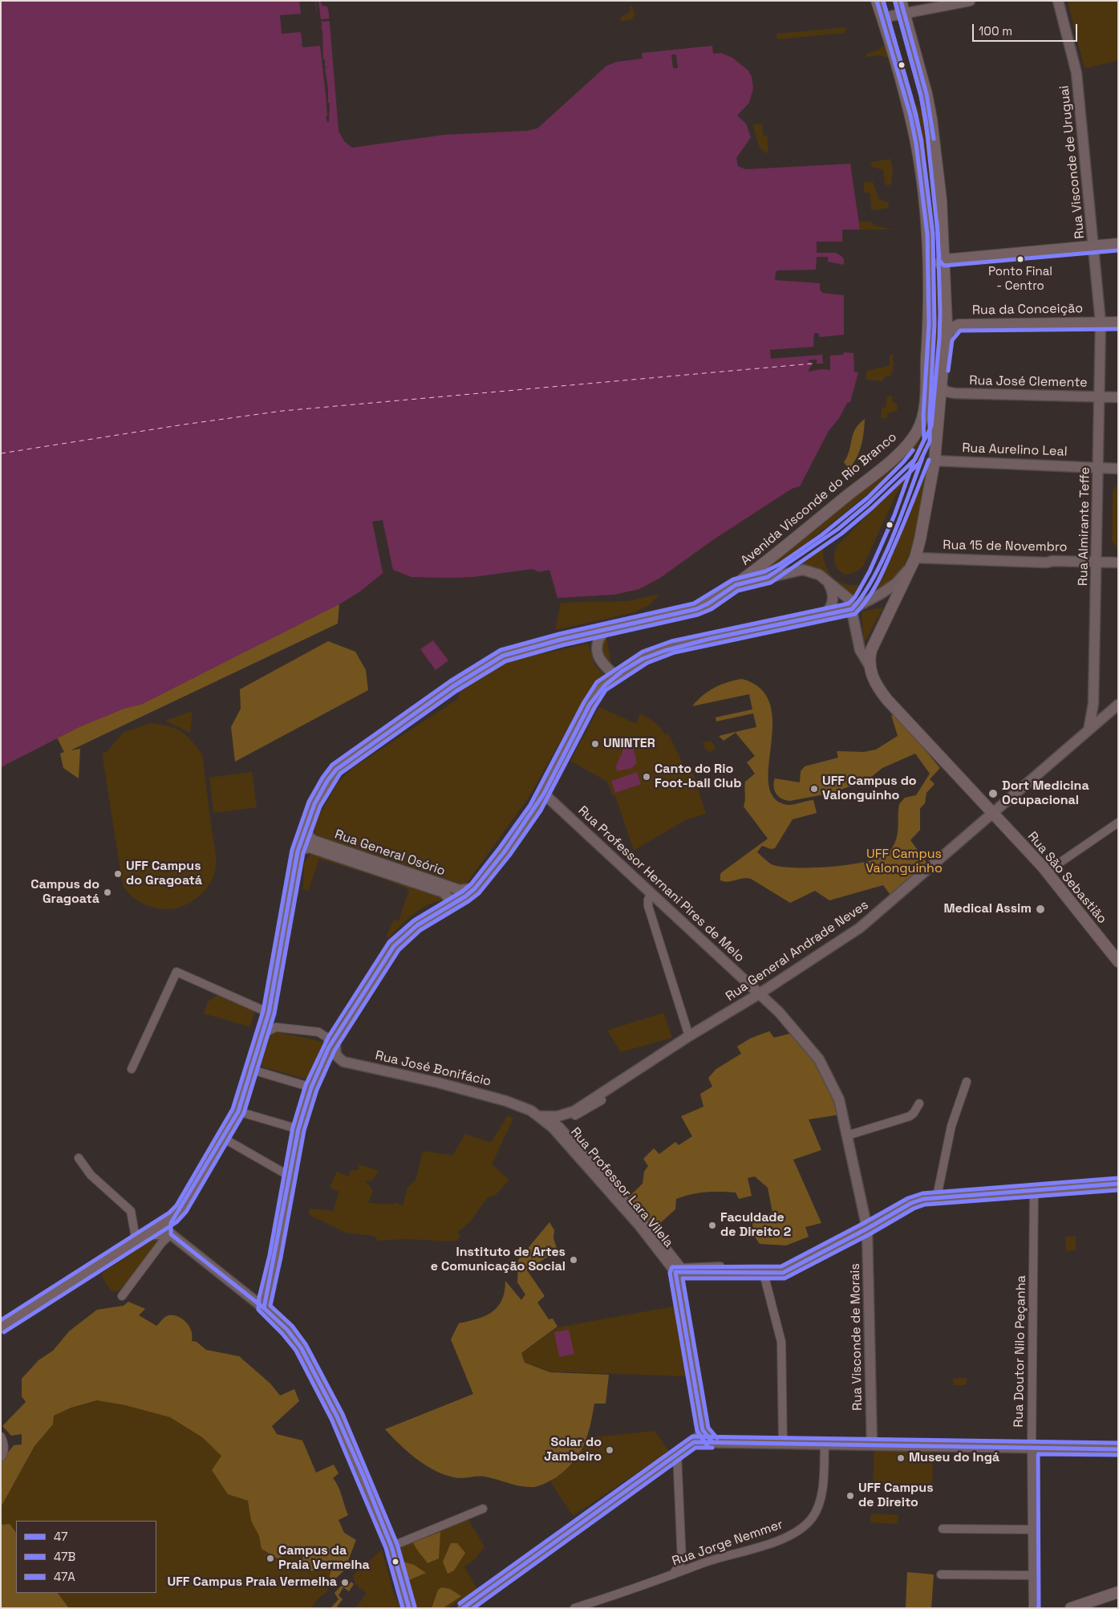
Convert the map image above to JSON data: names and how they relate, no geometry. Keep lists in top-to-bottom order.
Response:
{
  "streets": {
    "main road": ["Rua da Conceição", "Avenida Visconde do Rio Branco", "Rua São Sebastião"],
    "street": [
      "Rua Visconde de Uruguai",
      "Rua José Clemente",
      "Rua Aurelino Leal",
      "Rua Almirante Teffe",
      "Rua 15 de Novembro",
      "Rua General Osório",
      "Rua Professor Hernani Pires de Melo",
      "Rua General Andrade Neves",
      "Rua José Bonifácio",
      "Rua Professor Lara Vilela",
      "Rua Visconde de Morais",
      "Rua Doutor Nilo Peçanha",
      "Rua Jorge Nemmer"
    ]
  },
  "crossings": [
    ["Rua Visconde de Uruguai", "Rua da Conceição"],
    ["Rua Visconde de Uruguai", "Rua Almirante Teffe"],
    ["Rua da Conceição", "Rua Almirante Teffe"],
    ["Rua José Clemente", "Rua Almirante Teffe"],
    ["Rua Aurelino Leal", "Rua Almirante Teffe"],
    ["Avenida Visconde do Rio Branco", "Rua General Osório"],
    ["Avenida Visconde do Rio Branco", "Rua São Sebastião"],
    ["Rua Almirante Teffe", "Rua 15 de Novembro"],
    ["Rua Almirante Teffe", "Rua General Andrade Neves"],
    ["Rua São Sebastião", "Rua General Andrade Neves"],
    ["Rua Professor Hernani Pires de Melo", "Rua General Andrade Neves"],
    ["Rua Professor Hernani Pires de Melo", "Rua Visconde de Morais"],
    ["Rua General Andrade Neves", "Rua José Bonifácio"],
    ["Rua General Andrade Neves", "Rua Professor Lara Vilela"],
    ["Rua General Andrade Neves", "Rua Visconde de Morais"],
    ["Rua José Bonifácio", "Rua Professor Lara Vilela"]
  ],
  "parks": ["UFF Campus Valonguinho"],
  "places": [
    "Ponto Final - Centro",
    "UNINTER",
    "Canto do Rio Foot-ball Club",
    "UFF Campus do Valonguinho",
    "Dort Medicina Ocupacional",
    "UFF Campus do Gragoatá",
    "Campus do Gragoatá",
    "Medical Assim",
    "Faculdade de Direito 2",
    "Instituto de Artes e Comunicação Social",
    "Solar do Jambeiro",
    "Museu do Ingá",
    "UFF Campus de Direito",
    "Campus da Praia Vermelha",
    "UFF Campus Praia Vermelha"
  ],
  "lines": ["transit line 47", "transit line 47B", "transit line 47A"],
  "legend": ["47", "47B", "47A"],
  "scale_bar": "100 m"
}
